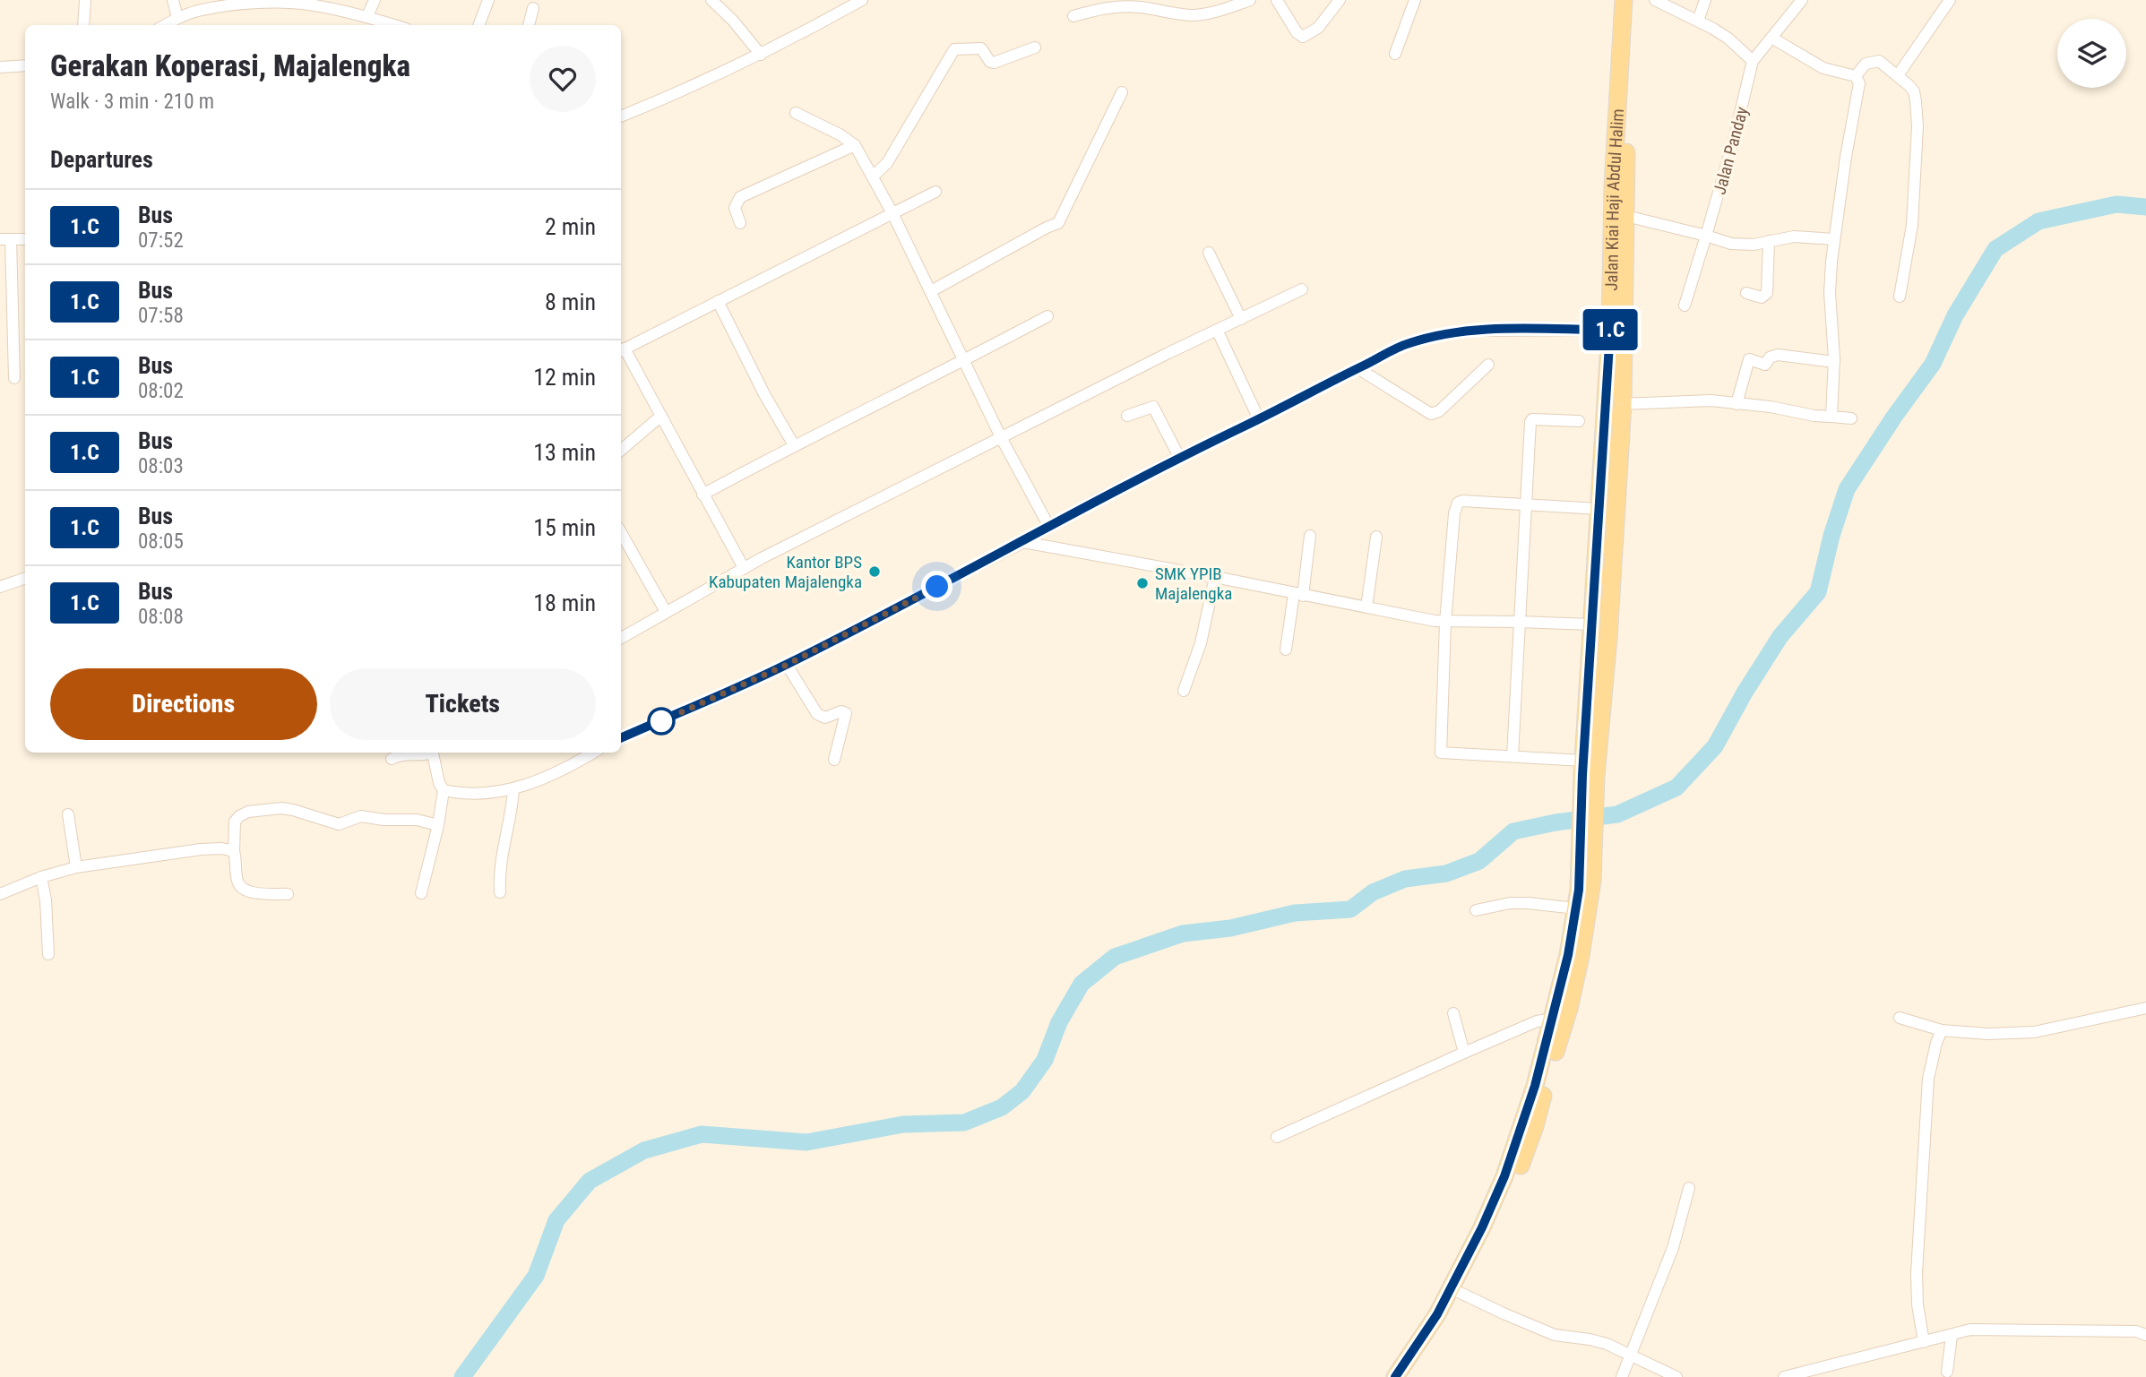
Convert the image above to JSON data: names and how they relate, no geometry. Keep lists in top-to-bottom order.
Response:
{
  "streets": {
    "main road": ["Jalan Kiai Haji Abdul Halim"],
    "street": ["Jalan Panday"]
  },
  "places": ["Kantor BPS Kabupaten Majalengka", "SMK YPIB Majalengka"],
  "lines": ["bus line 1.C"],
  "page": {
    "on_map": "1.C",
    "heading": [
      ["Gerakan Koperasi, Majalengka", "Walk · 3 min · 210 m"],
      "Departures"
    ],
    "list": [
      {
        "mark": "1.C",
        "name": "Bus",
        "note": "07:52",
        "value": "2 min"
      },
      {
        "mark": "1.C",
        "name": "Bus",
        "note": "07:58",
        "value": "8 min"
      },
      {
        "mark": "1.C",
        "name": "Bus",
        "note": "08:02",
        "value": "12 min"
      },
      {
        "mark": "1.C",
        "name": "Bus",
        "note": "08:03",
        "value": "13 min"
      },
      {
        "mark": "1.C",
        "name": "Bus",
        "note": "08:05",
        "value": "15 min"
      },
      {
        "mark": "1.C",
        "name": "Bus",
        "note": "08:08",
        "value": "18 min"
      }
    ],
    "buttons": ["Directions", "Tickets"]
  }
}
